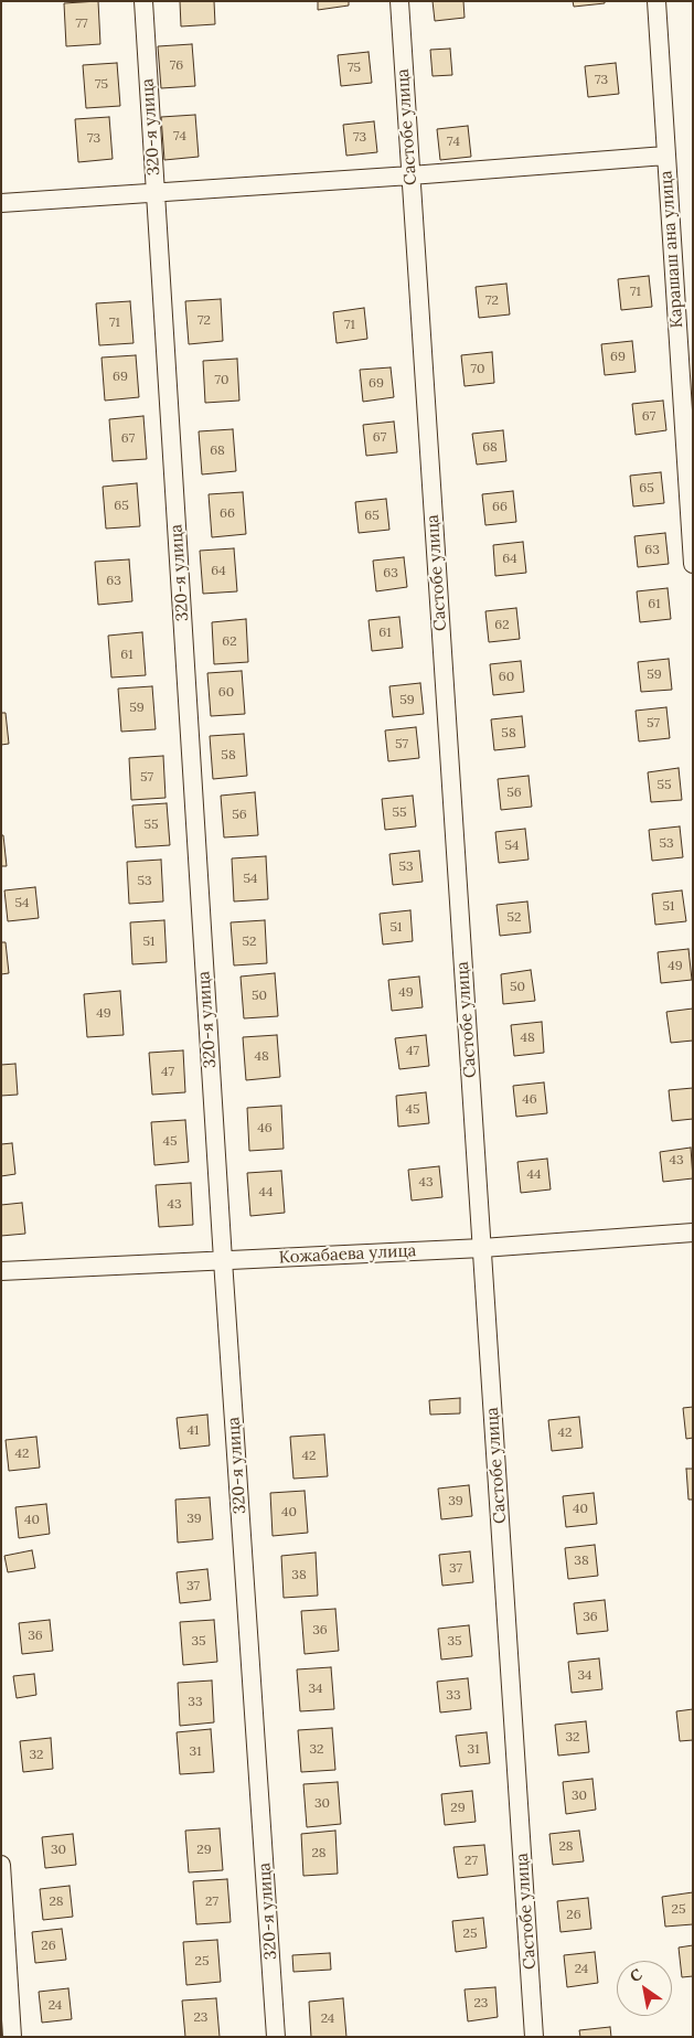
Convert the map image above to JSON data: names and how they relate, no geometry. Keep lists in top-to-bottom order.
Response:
{
  "streets": {
    "street": [
      "320-я улица",
      "Састобе улица",
      "Карашаш ана улица",
      "Кожабаева улица"
    ]
  },
  "crossings": [
    ["320-я улица", "Кожабаева улица"],
    ["Састобе улица", "Кожабаева улица"]
  ],
  "house_numbers": [
    "77",
    "76",
    "75",
    "73",
    "75",
    "74",
    "73",
    "73",
    "74",
    "71",
    "72",
    "72",
    "71",
    "71",
    "69",
    "70",
    "69",
    "70",
    "69",
    "67",
    "67",
    "67",
    "68",
    "68",
    "65",
    "65",
    "66",
    "66",
    "65",
    "63",
    "64",
    "64",
    "63",
    "63",
    "61",
    "62",
    "61",
    "62",
    "61",
    "59",
    "60",
    "60",
    "59",
    "59",
    "57",
    "58",
    "57",
    "58",
    "57",
    "55",
    "56",
    "55",
    "56",
    "55",
    "53",
    "54",
    "53",
    "54",
    "53",
    "54",
    "51",
    "52",
    "51",
    "51",
    "52",
    "49",
    "50",
    "49",
    "50",
    "49",
    "48",
    "47",
    "48",
    "47",
    "46",
    "45",
    "46",
    "45",
    "43",
    "44",
    "43",
    "44",
    "43",
    "41",
    "42",
    "42",
    "42",
    "39",
    "40",
    "40",
    "39",
    "40",
    "38",
    "37",
    "38",
    "37",
    "36",
    "36",
    "36",
    "35",
    "35",
    "34",
    "34",
    "33",
    "33",
    "32",
    "32",
    "31",
    "31",
    "32",
    "30",
    "30",
    "29",
    "28",
    "30",
    "29",
    "28",
    "27",
    "28",
    "27",
    "25",
    "26",
    "25",
    "26",
    "25",
    "24",
    "23",
    "24",
    "23",
    "24"
  ],
  "north": "top left"
}
